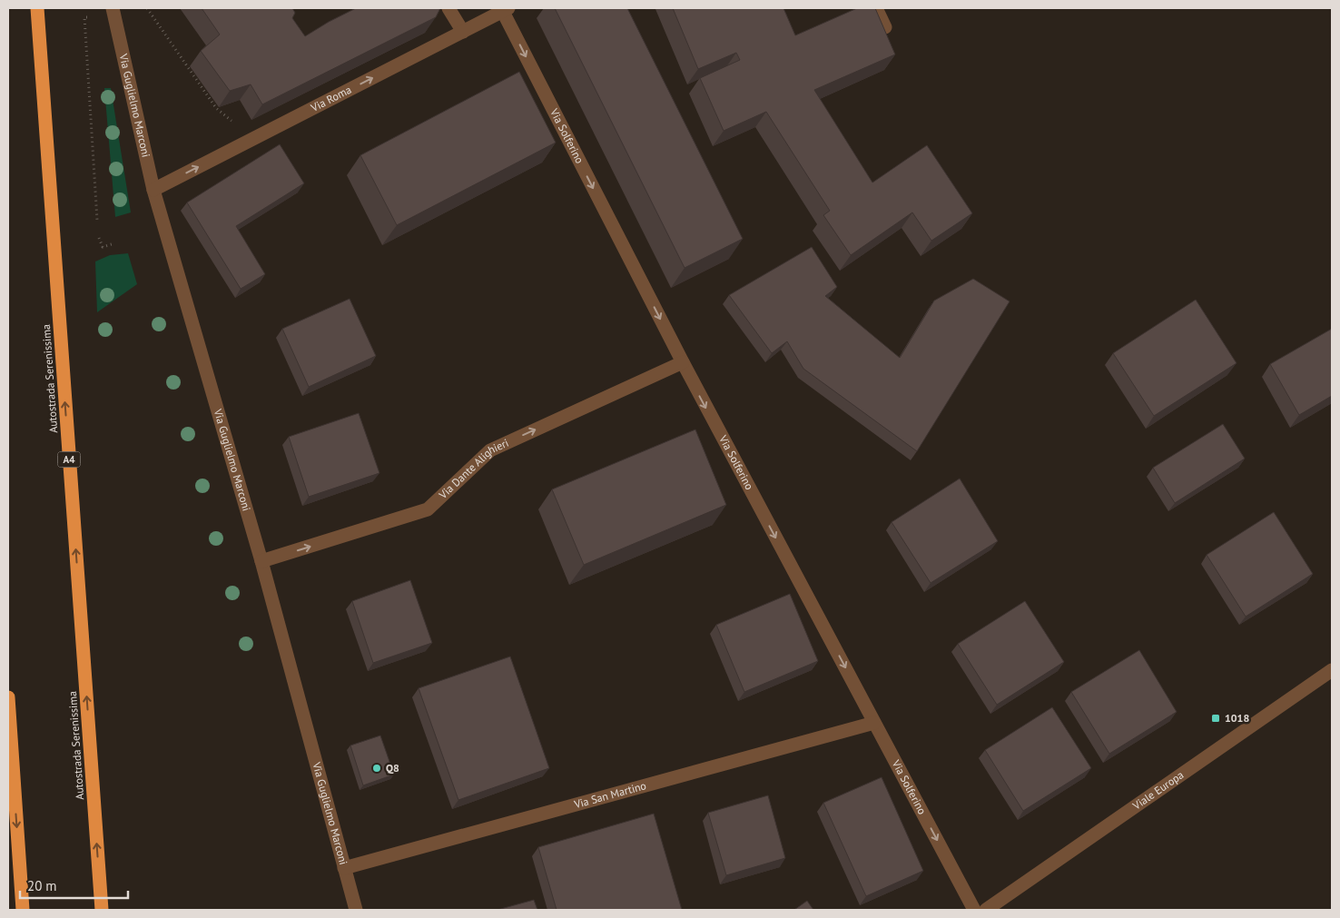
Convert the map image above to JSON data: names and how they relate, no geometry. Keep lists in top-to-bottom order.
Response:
{
  "streets": {
    "highway": ["Autostrada Serenissima", "A4"],
    "street": [
      "Via Roma",
      "Via Guglielmo Marconi",
      "Via Solferino",
      "Via Dante Alighieri",
      "Viale Europa",
      "Via San Martino"
    ]
  },
  "crossings": [
    ["Via Roma", "Via Guglielmo Marconi"],
    ["Via Roma", "Via Solferino"],
    ["Via Guglielmo Marconi", "Via Dante Alighieri"],
    ["Via Guglielmo Marconi", "Via San Martino"],
    ["Via Solferino", "Via Dante Alighieri"],
    ["Via Solferino", "Via San Martino"]
  ],
  "one_way": [
    "Via Roma",
    "Via Solferino",
    "Autostrada Serenissima",
    "Via Dante Alighieri"
  ],
  "places": {
    "transit": ["1018"],
    "other": ["Q8"]
  },
  "scale_bar": "20 m"
}
